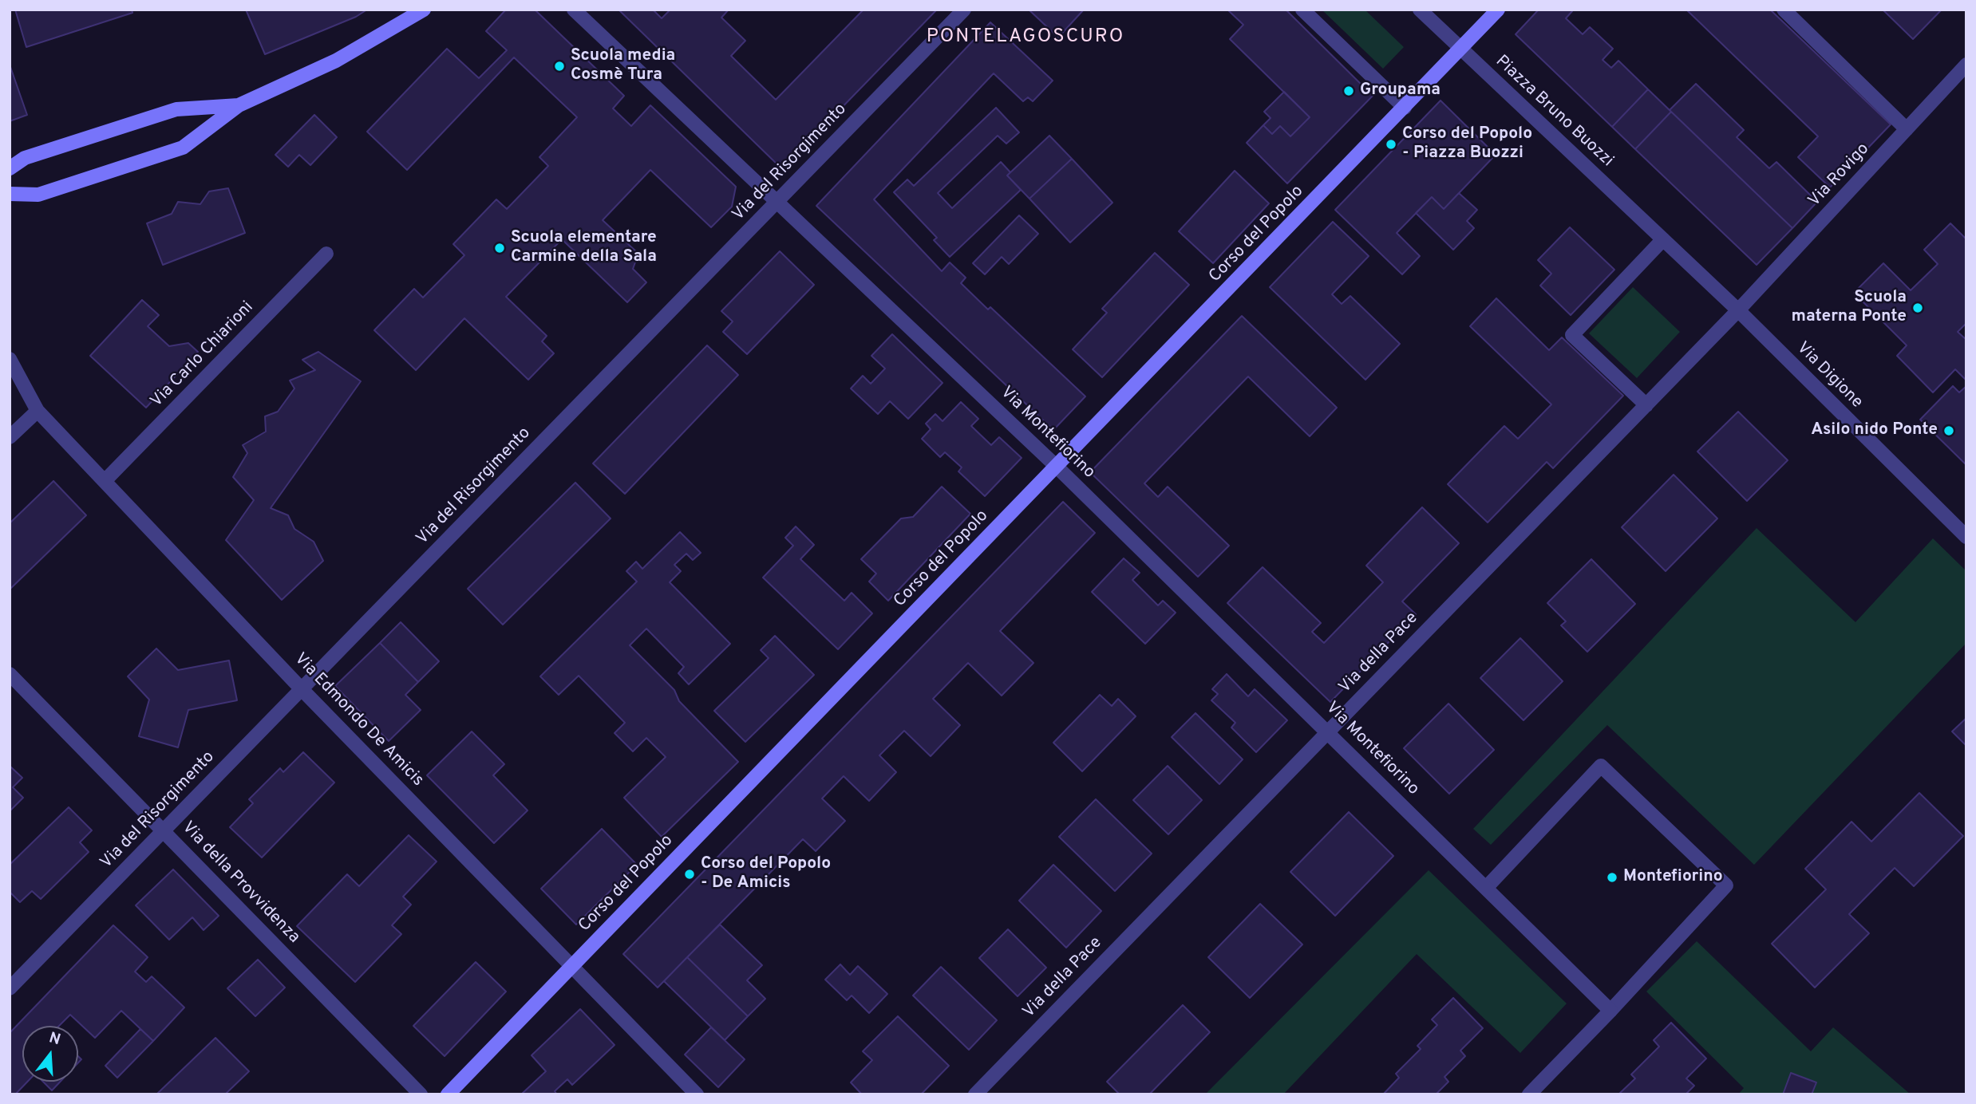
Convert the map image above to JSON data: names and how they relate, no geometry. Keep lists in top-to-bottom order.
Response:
{
  "streets": {
    "street": [
      "Piazza Bruno Buozzi",
      "Via del Risorgimento",
      "Via Rovigo",
      "Corso del Popolo",
      "Via Carlo Chiarioni",
      "Via Digione",
      "Via Montefiorino",
      "Via della Pace",
      "Via Edmondo De Amicis",
      "Via della Provvidenza"
    ]
  },
  "crossings": [
    ["Piazza Bruno Buozzi", "Via Rovigo"],
    ["Piazza Bruno Buozzi", "Corso del Popolo"],
    ["Piazza Bruno Buozzi", "Via Digione"],
    ["Piazza Bruno Buozzi", "Via della Pace"],
    ["Via del Risorgimento", "Via Montefiorino"],
    ["Via del Risorgimento", "Via Edmondo De Amicis"],
    ["Via del Risorgimento", "Via della Provvidenza"],
    ["Via Rovigo", "Via Digione"],
    ["Via Rovigo", "Via della Pace"],
    ["Corso del Popolo", "Via Montefiorino"],
    ["Corso del Popolo", "Via Edmondo De Amicis"],
    ["Via Carlo Chiarioni", "Via Edmondo De Amicis"],
    ["Via Digione", "Via della Pace"],
    ["Via Montefiorino", "Via della Pace"]
  ],
  "districts": ["PONTELAGOSCURO"],
  "places": [
    "Scuola media Cosmè Tura",
    "Groupama",
    "Corso del Popolo - Piazza Buozzi",
    "Scuola elementare Carmine della Sala",
    "Scuola materna Ponte",
    "Asilo nido Ponte",
    "Corso del Popolo - De Amicis",
    "Montefiorino"
  ],
  "north": "top"
}
